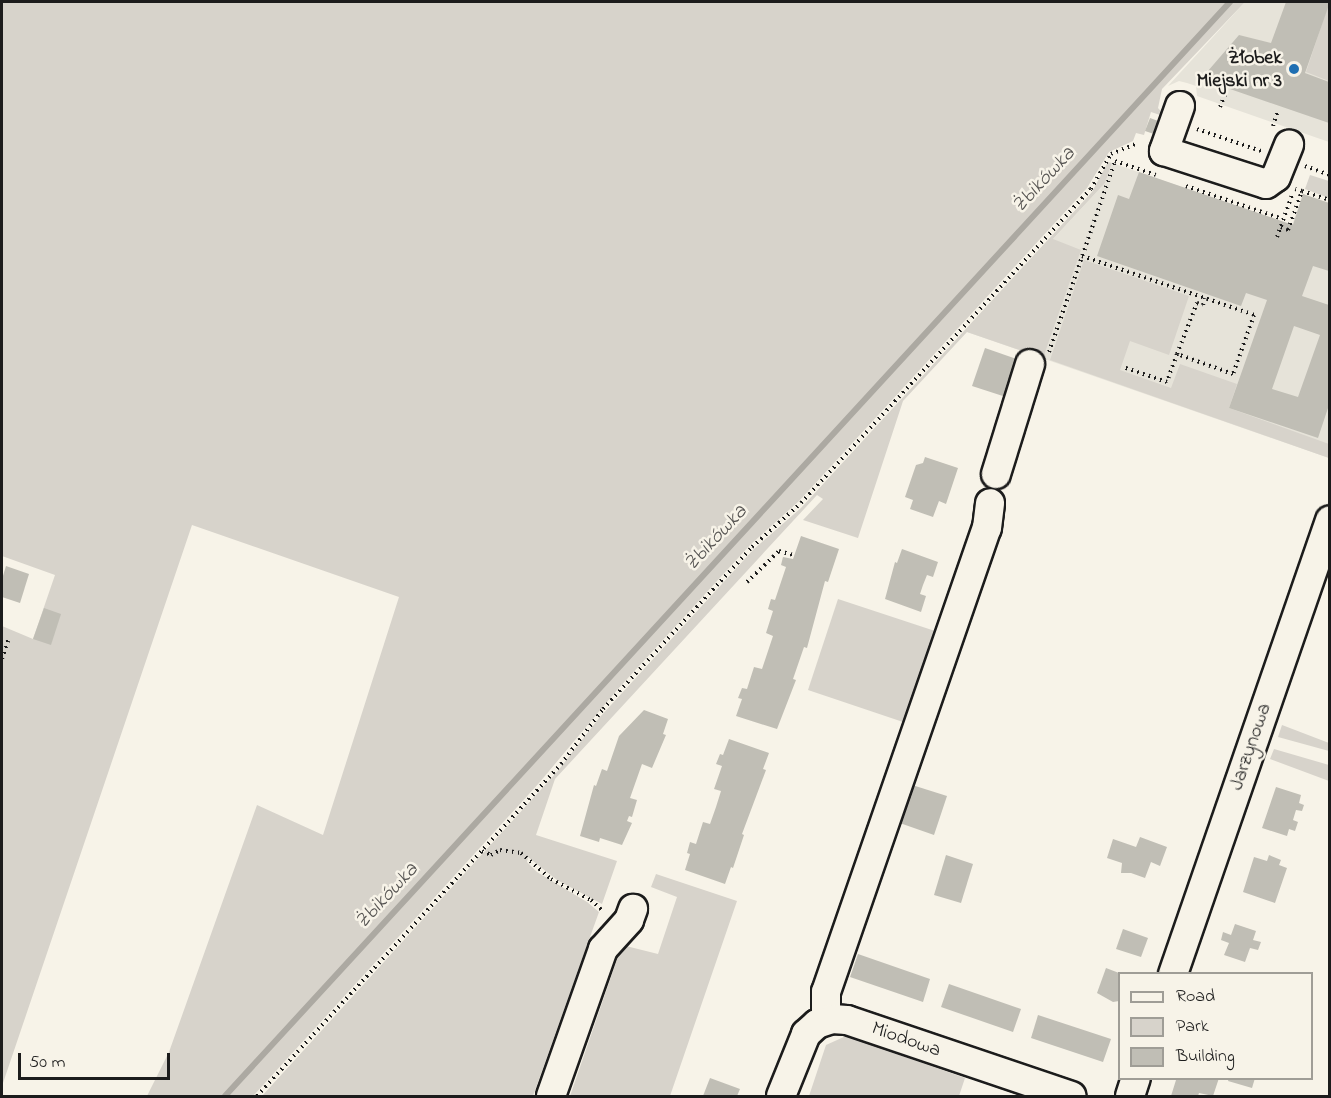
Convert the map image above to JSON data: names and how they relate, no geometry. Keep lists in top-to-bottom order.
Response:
{
  "streets": {
    "street": ["Jarzynowa", "Miodowa"]
  },
  "water": ["Żbikówka"],
  "places": ["Żłobek Miejski nr 3"],
  "legend": ["Road", "Park", "Building"],
  "scale_bar": "50 m"
}
